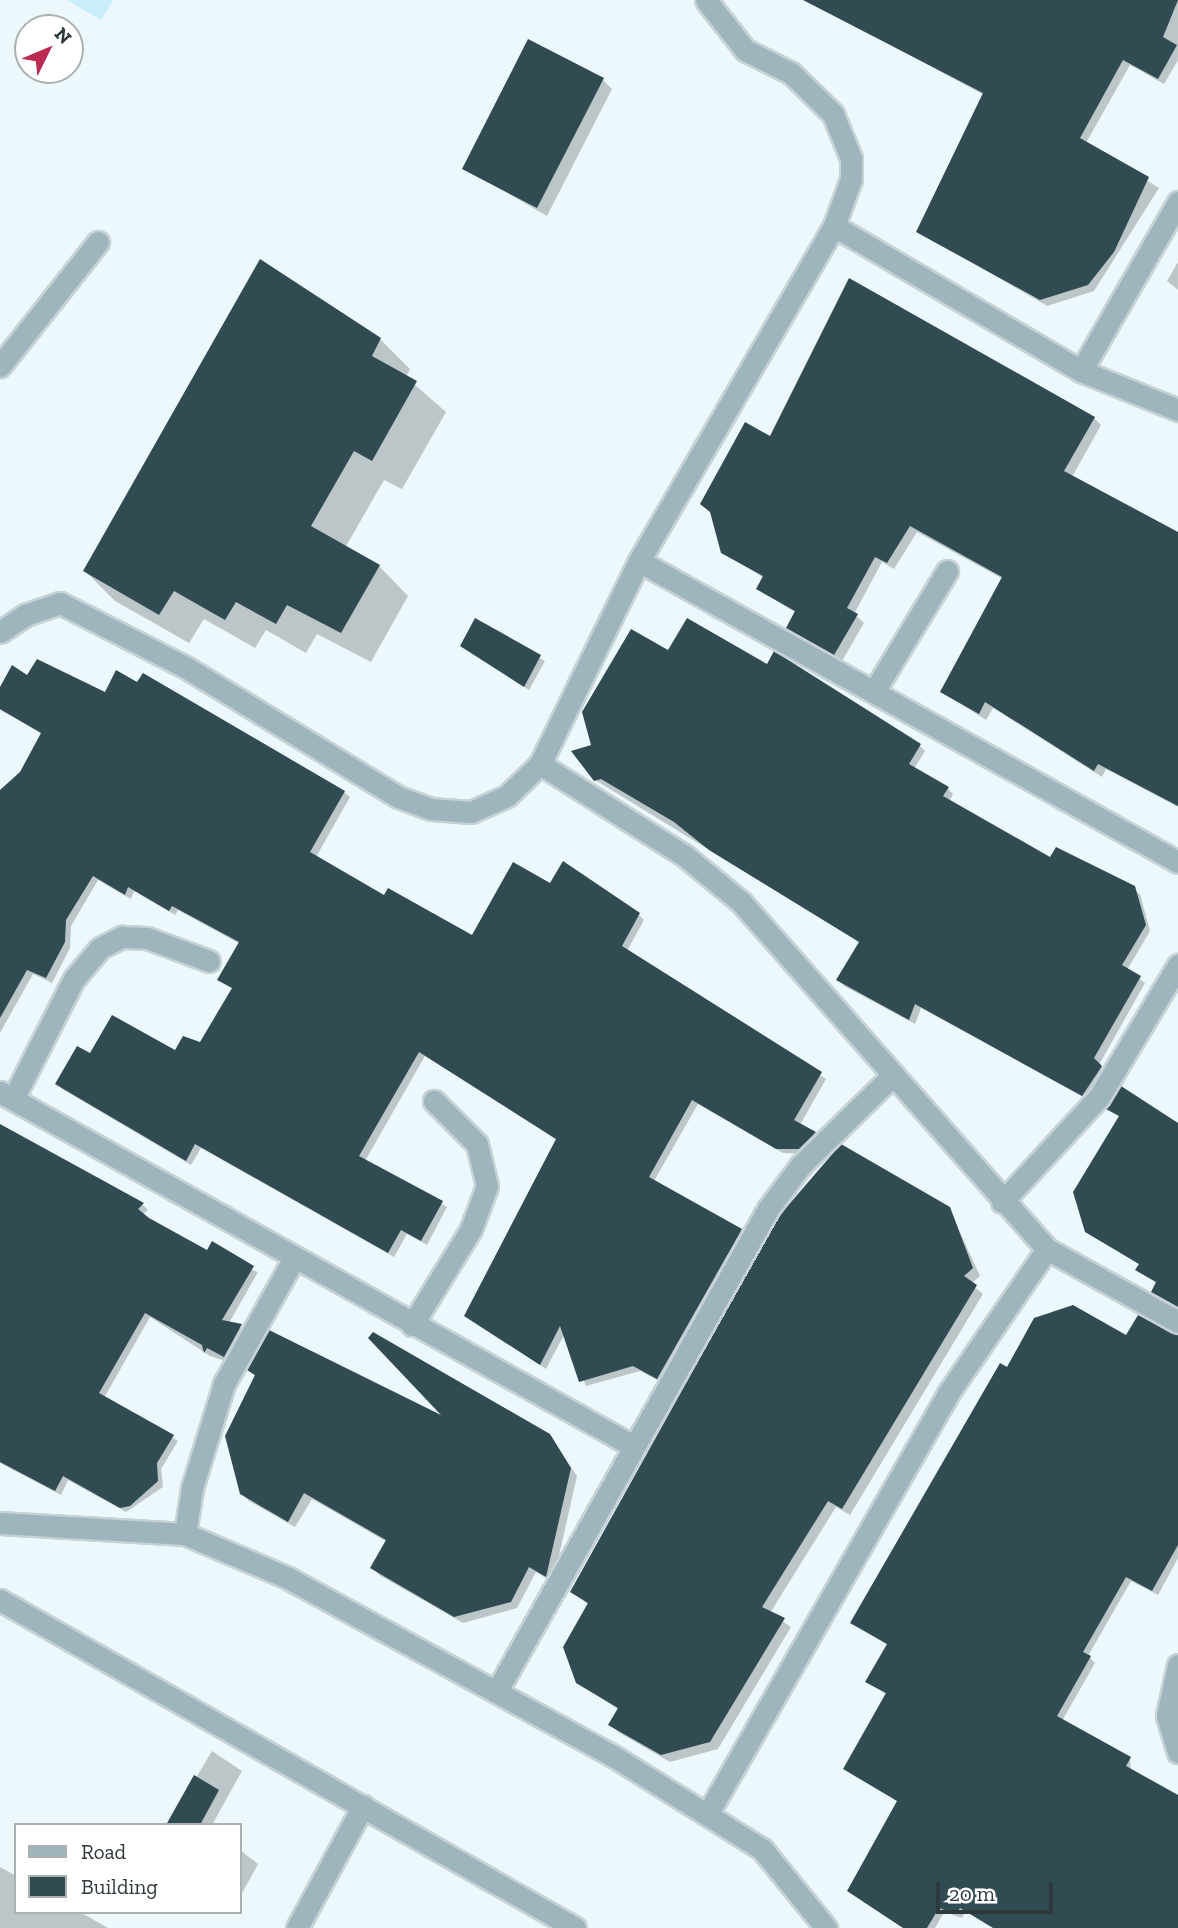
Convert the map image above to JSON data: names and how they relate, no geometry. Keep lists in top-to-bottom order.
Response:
{
  "legend": ["Road", "Building"],
  "scale_bar": "20 m",
  "north": "top right"
}
